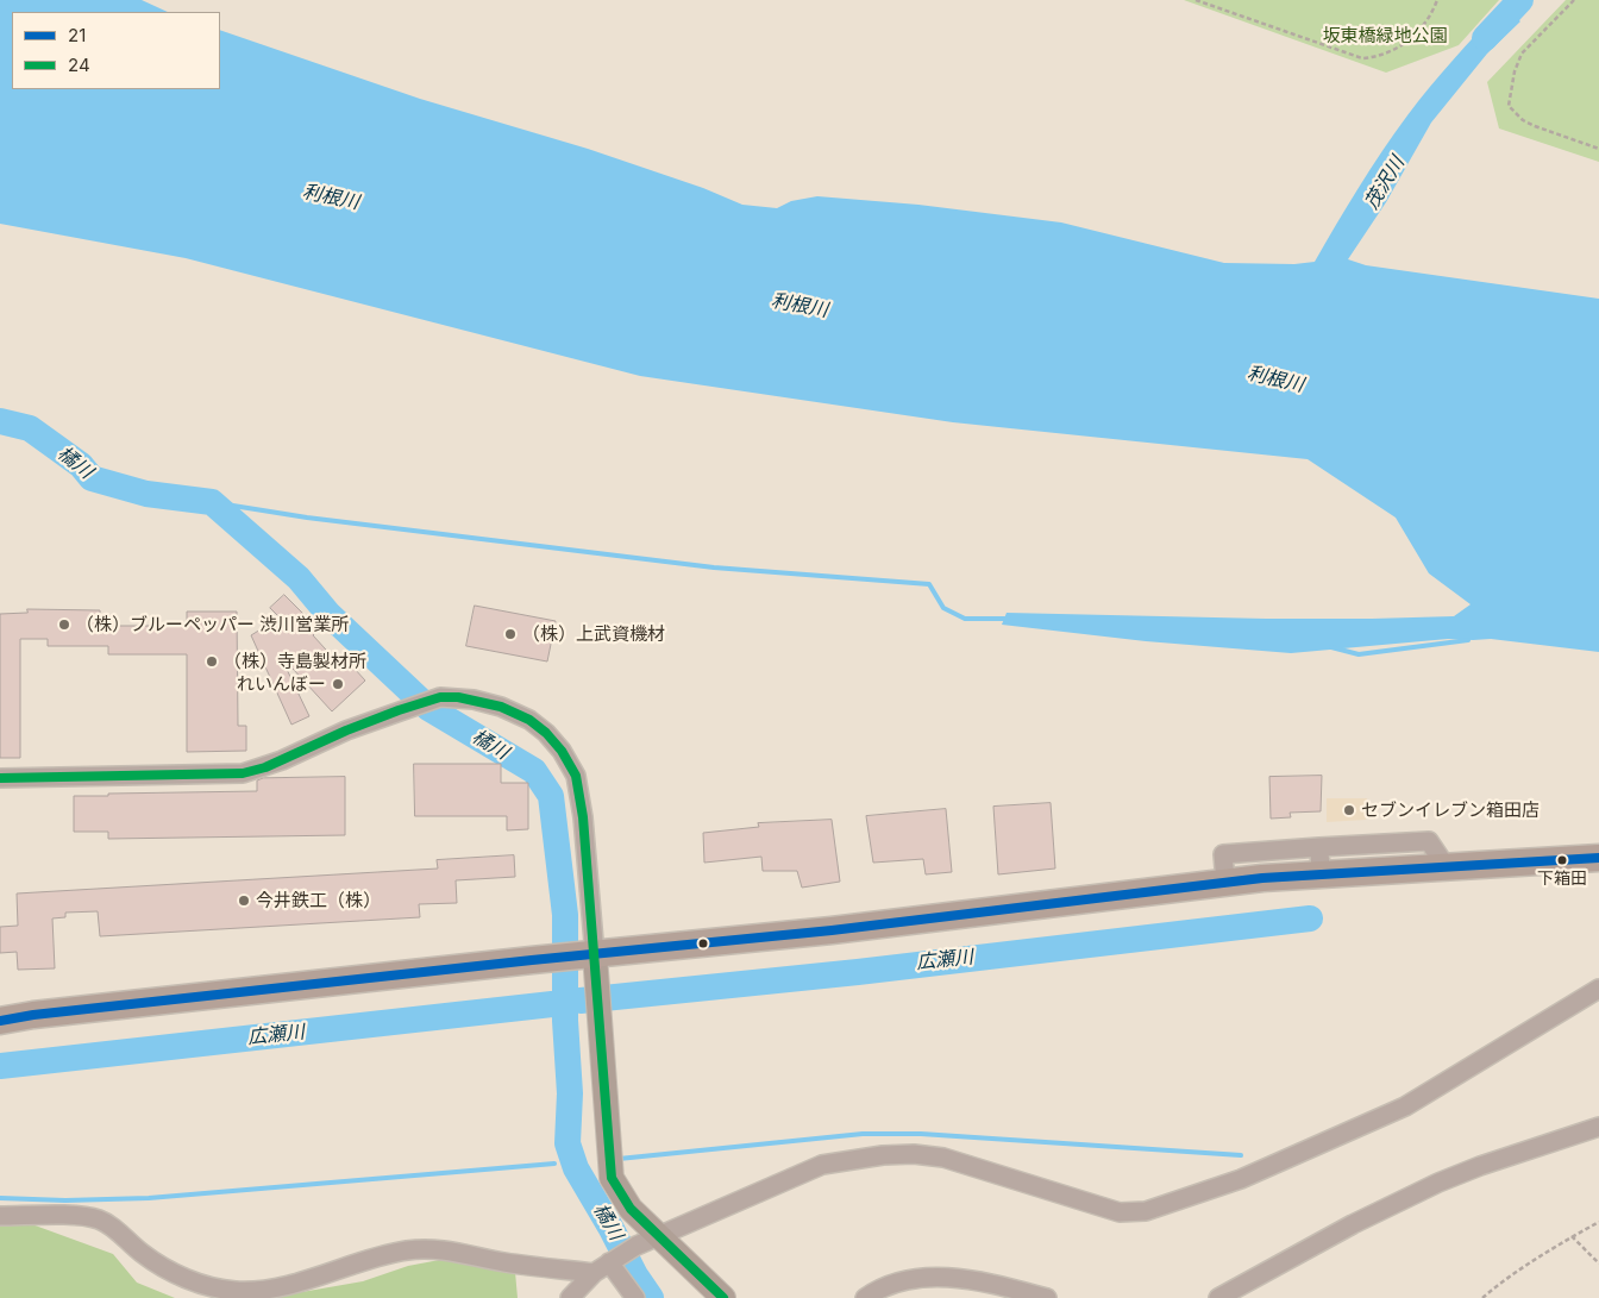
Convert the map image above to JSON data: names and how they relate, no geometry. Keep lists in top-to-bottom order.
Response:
{
  "water": [
    "茂沢川",
    "利根川",
    "橘川",
    "広瀬川"
  ],
  "parks": ["坂東橋緑地公園"],
  "places": [
    "（株）ブルーペッパー 渋川営業所",
    "（株）上武資機材",
    "（株）寺島製材所",
    "れいんぼー",
    "セブンイレブン箱田店",
    "下箱田",
    "今井鉄工（株）"
  ],
  "lines": ["transit line 24", "transit line 21"],
  "legend": ["21", "24"]
}
